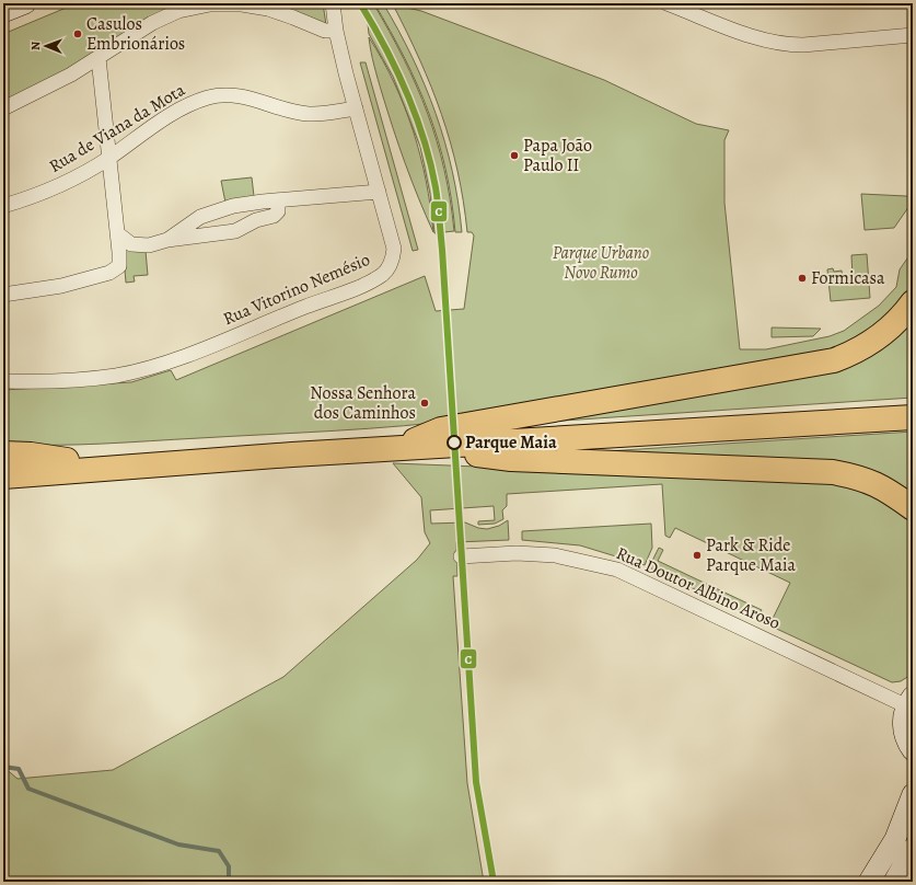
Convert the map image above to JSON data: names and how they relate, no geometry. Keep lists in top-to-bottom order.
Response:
{
  "streets": {
    "street": ["Rua de Viana da Mota", "Rua Vitorino Nemésio", "Rua Doutor Albino Aroso"]
  },
  "crossings": [
    ["Rua de Viana da Mota", "Rua Vitorino Nemésio"]
  ],
  "parks": ["Parque Urbano Novo Rumo"],
  "places": [
    "Casulos Embrionários",
    "Papa João Paulo II",
    "Formicasa",
    "Nossa Senhora dos Caminhos",
    "Parque Maia",
    "Park & Ride Parque Maia"
  ],
  "lines": ["transit line C"],
  "north": "left"
}
